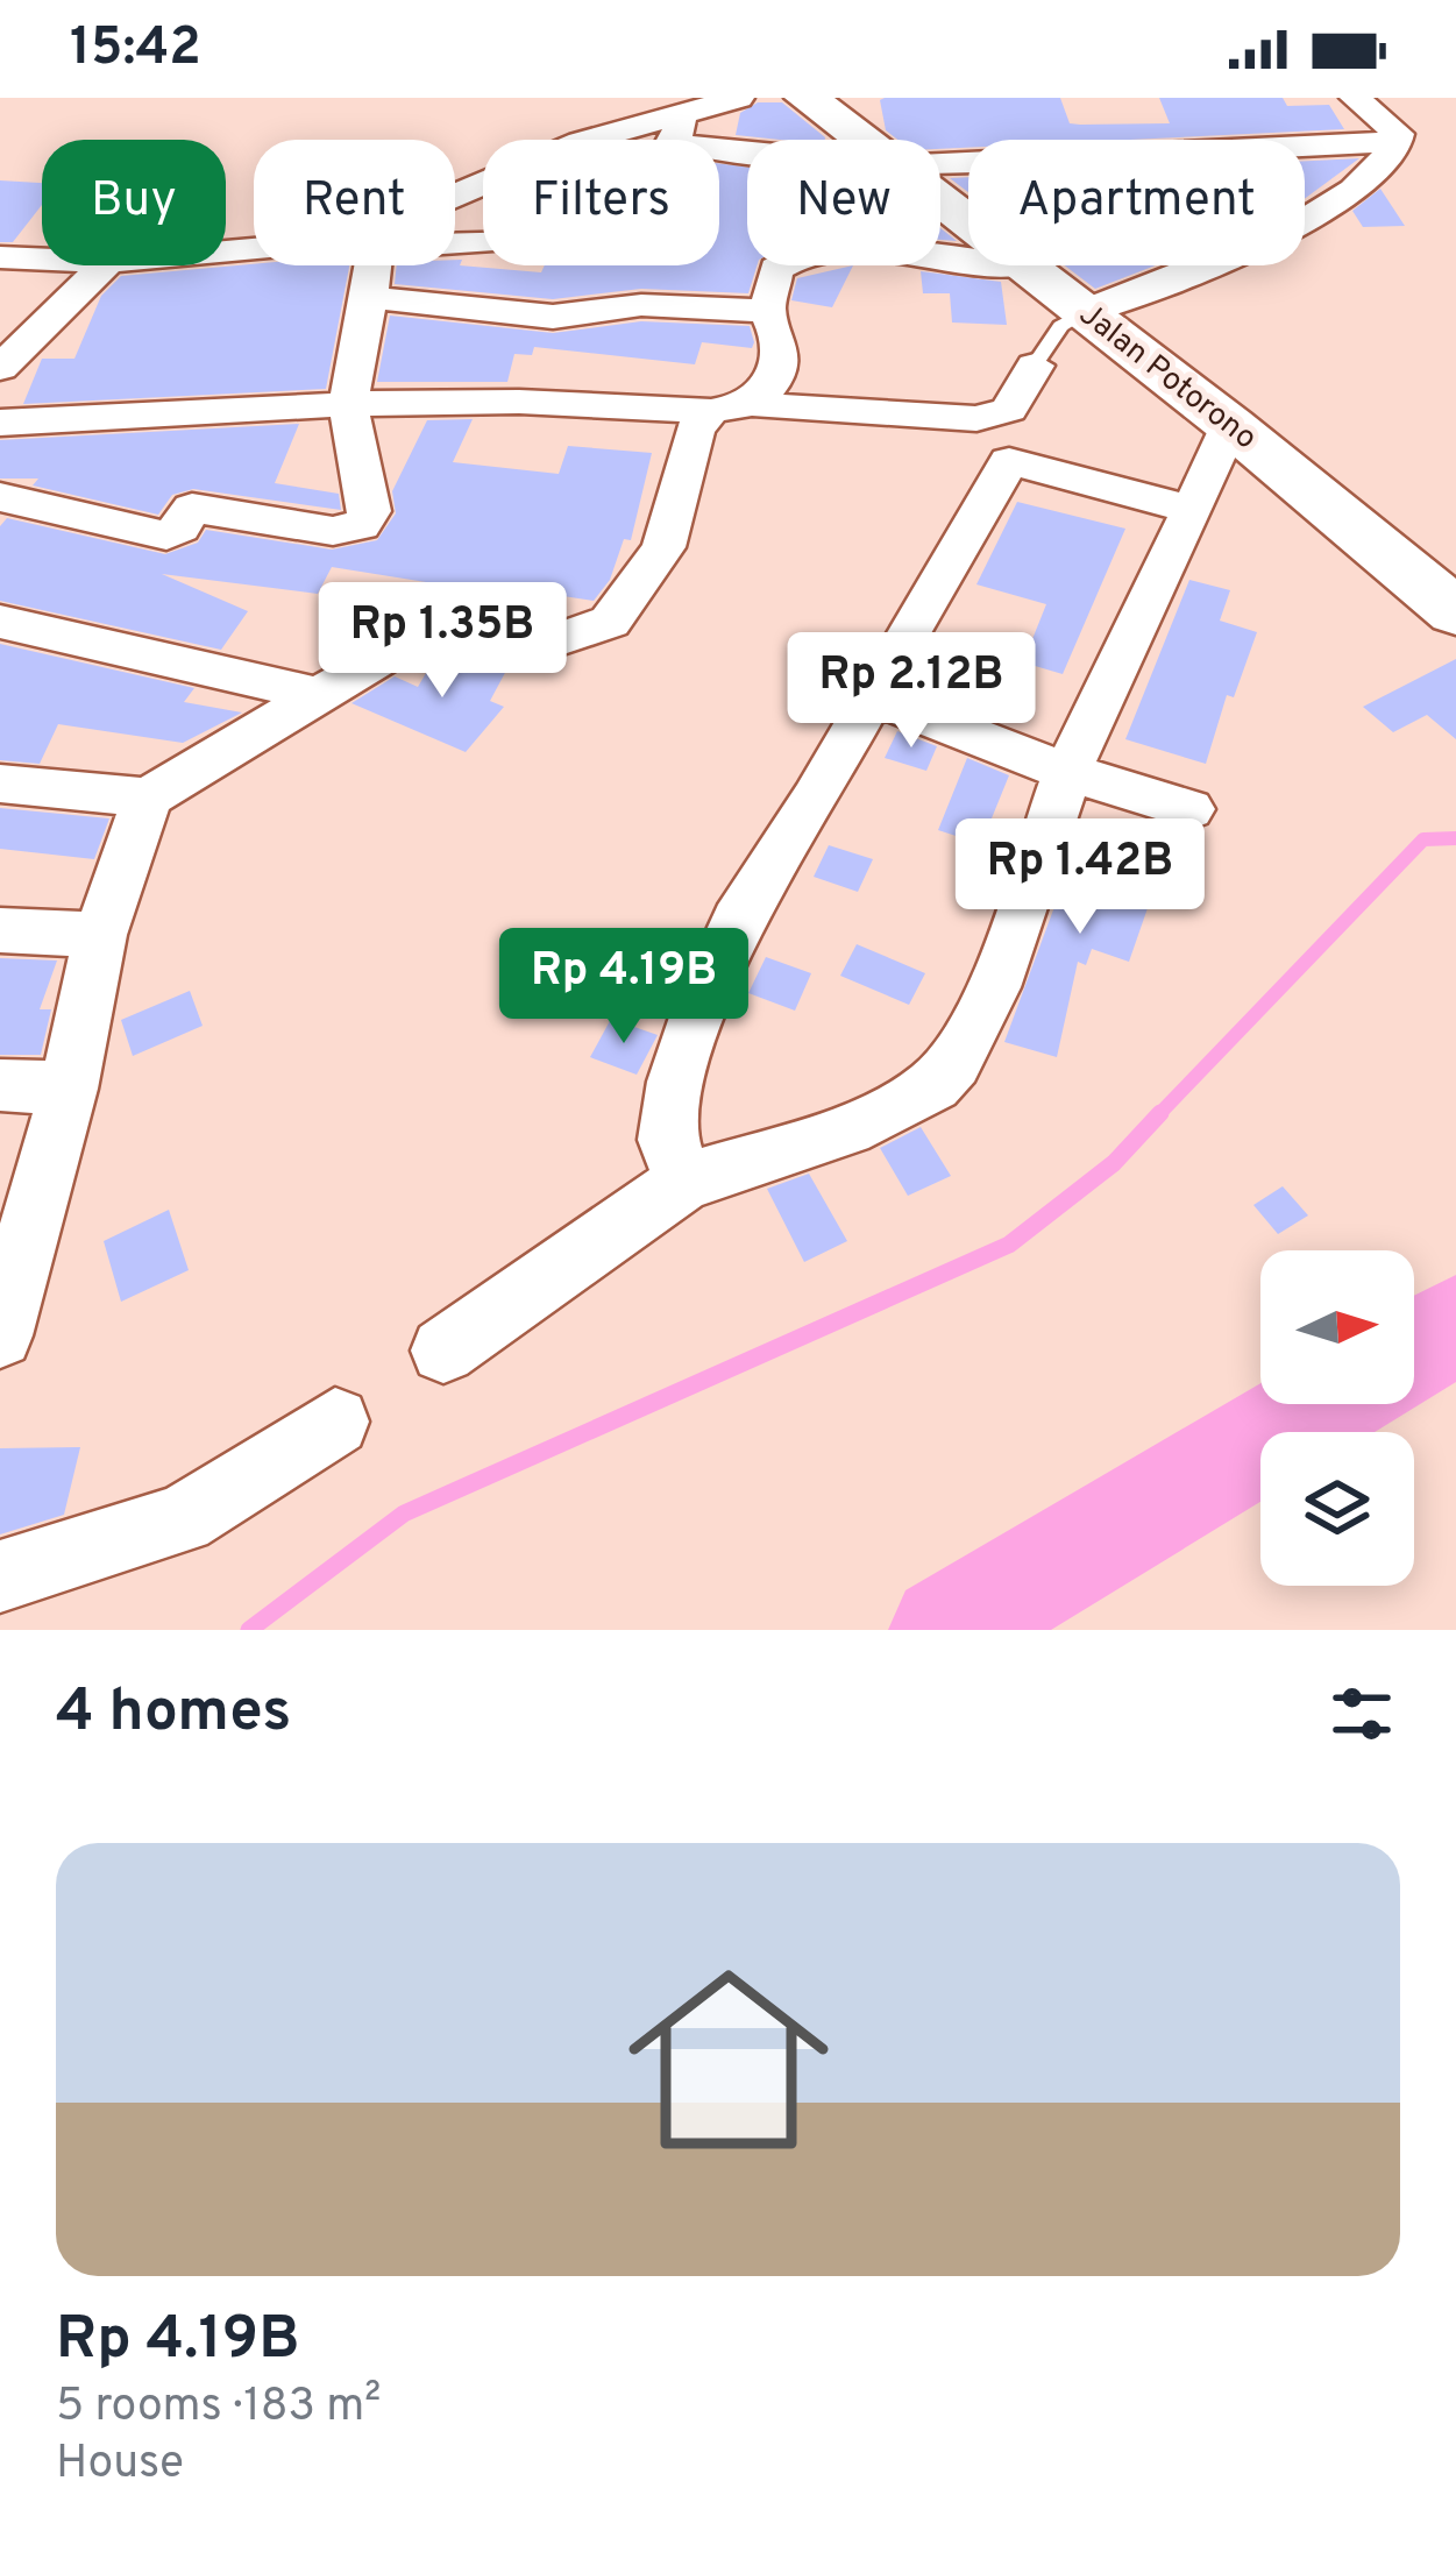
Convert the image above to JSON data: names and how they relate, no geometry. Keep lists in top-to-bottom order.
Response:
{
  "streets": {
    "street": ["Jalan Potorono"]
  },
  "north": "right",
  "page": {
    "status": "15:42",
    "chip": [
      "Buy",
      "Rent",
      "Filters",
      "New",
      "Apartment"
    ],
    "price": [
      "Rp 1.35B",
      "Rp 2.12B",
      "Rp 1.42B",
      "Rp 4.19B"
    ],
    "heading": "4 homes",
    "list": [
      {
        "name": "Rp 4.19B",
        "note": "5 rooms · 183 m² · House"
      }
    ]
  }
}
